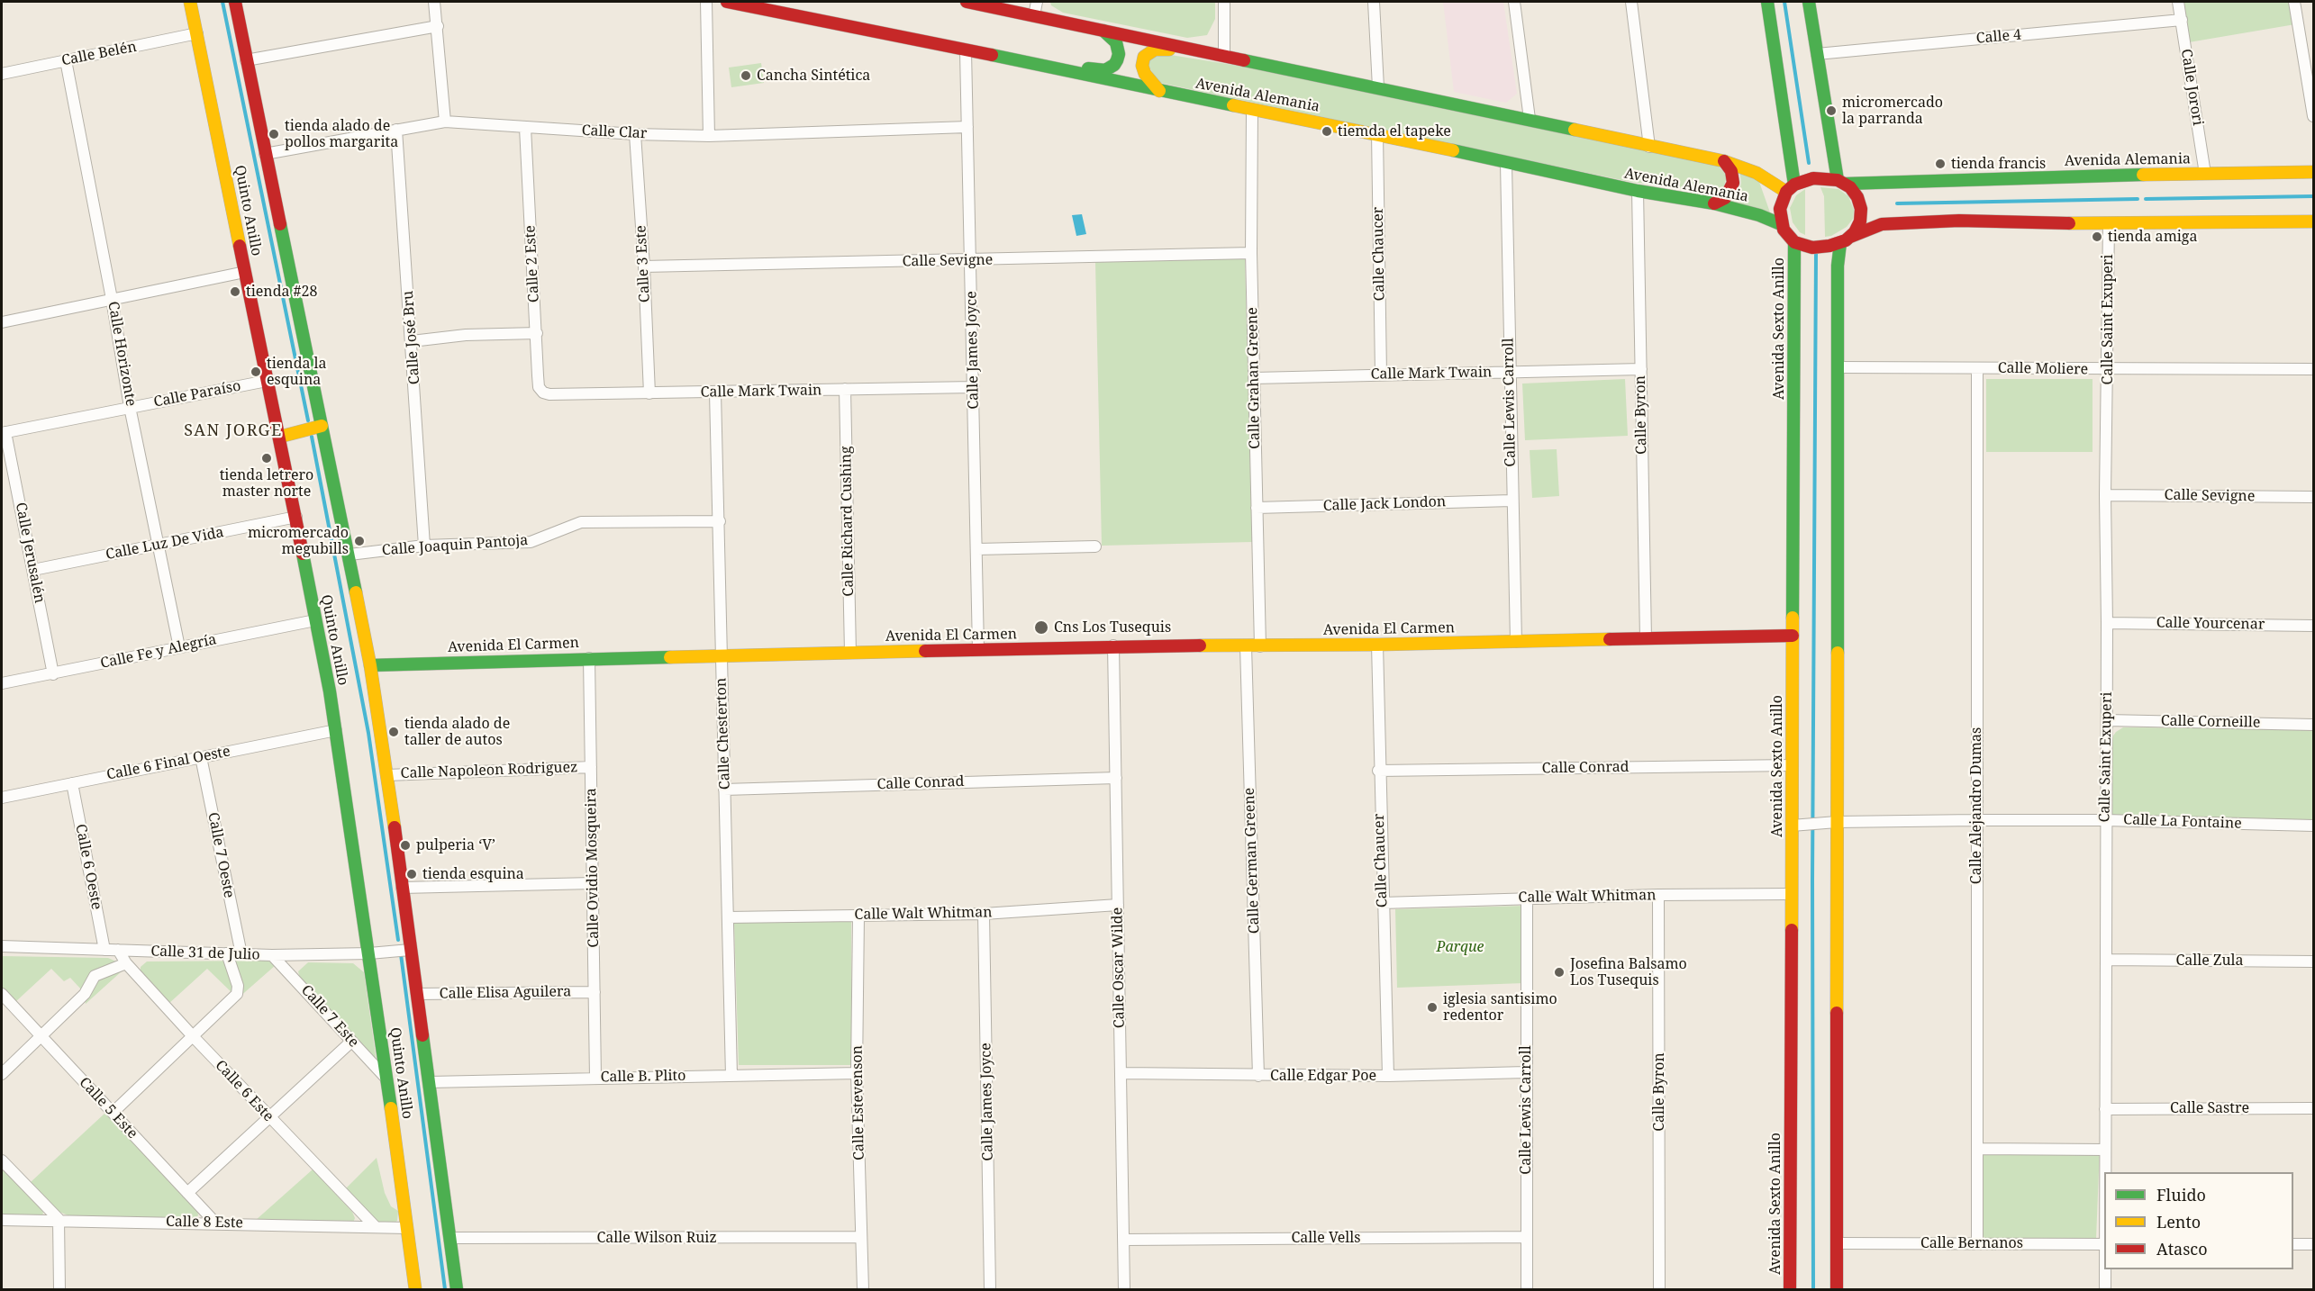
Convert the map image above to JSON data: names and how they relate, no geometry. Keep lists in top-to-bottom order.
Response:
{
  "streets": {
    "main road": [
      "Avenida Alemania",
      "Quinto Anillo",
      "Avenida Sexto Anillo",
      "Avenida El Carmen"
    ],
    "street": [
      "Calle 4",
      "Calle Belén",
      "Calle Jorori",
      "Calle Clar",
      "Calle Chaucer",
      "Calle Sevigne",
      "Calle 2 Este",
      "Calle 3 Este",
      "Calle Saint Exuperi",
      "Calle José Bru",
      "Calle James Joyce",
      "Calle Horizonte",
      "Calle Moliere",
      "Calle Mark Twain",
      "Calle Grahan Greene",
      "Calle Paraíso",
      "Calle Lewis Carroll",
      "Calle Byron",
      "Calle Jack London",
      "Calle Richard Cushing",
      "Calle Luz De Vida",
      "Calle Joaquin Pantoja",
      "Calle Jerusalén",
      "Calle Yourcenar",
      "Calle Fe y Alegría",
      "Calle Corneille",
      "Calle Chesterton",
      "Calle 6 Final Oeste",
      "Calle Conrad",
      "Calle Napoleon Rodriguez",
      "Calle Alejandro Dumas",
      "Calle La Fontaine",
      "Calle 7 Oeste",
      "Calle German Greene",
      "Calle 6 Oeste",
      "Calle Ovidio Mosqueira",
      "Calle Walt Whitman",
      "Calle 31 de Julio",
      "Calle Zula",
      "Calle Oscar Wilde",
      "Calle Elisa Aguilera",
      "Calle 7 Este",
      "Calle Edgar Poe",
      "Calle B. Plito",
      "Calle 6 Este",
      "Calle Estevenson",
      "Calle 5 Este",
      "Calle Sastre",
      "Calle 8 Este",
      "Calle Wilson Ruiz",
      "Calle Vells",
      "Calle Bernanos"
    ]
  },
  "crossings": [
    ["Calle 4", "Calle Jorori"],
    ["Calle Belén", "Quinto Anillo"],
    ["Calle Belén", "Calle Horizonte"],
    ["Calle Jorori", "Avenida Alemania"],
    ["Avenida Alemania", "Calle Chaucer"],
    ["Avenida Alemania", "Avenida Sexto Anillo"],
    ["Avenida Alemania", "Calle James Joyce"],
    ["Avenida Alemania", "Calle Grahan Greene"],
    ["Avenida Alemania", "Calle Lewis Carroll"],
    ["Avenida Alemania", "Calle Byron"],
    ["Calle Clar", "Quinto Anillo"],
    ["Calle Clar", "Calle 2 Este"],
    ["Calle Clar", "Calle 3 Este"],
    ["Calle Clar", "Calle José Bru"],
    ["Calle Clar", "Calle James Joyce"],
    ["Quinto Anillo", "Calle Paraíso"],
    ["Quinto Anillo", "Calle Luz De Vida"],
    ["Quinto Anillo", "Calle Joaquin Pantoja"],
    ["Quinto Anillo", "Avenida El Carmen"],
    ["Quinto Anillo", "Calle Fe y Alegría"],
    ["Quinto Anillo", "Calle 6 Final Oeste"],
    ["Quinto Anillo", "Calle Napoleon Rodriguez"],
    ["Quinto Anillo", "Calle 31 de Julio"],
    ["Quinto Anillo", "Calle Elisa Aguilera"],
    ["Quinto Anillo", "Calle 7 Este"],
    ["Quinto Anillo", "Calle B. Plito"],
    ["Quinto Anillo", "Calle 8 Este"],
    ["Quinto Anillo", "Calle Wilson Ruiz"],
    ["Calle Chaucer", "Calle Mark Twain"],
    ["Calle Chaucer", "Avenida El Carmen"],
    ["Calle Chaucer", "Calle Conrad"],
    ["Calle Chaucer", "Calle Walt Whitman"],
    ["Calle Chaucer", "Calle Edgar Poe"],
    ["Calle Sevigne", "Calle 3 Este"],
    ["Calle Sevigne", "Calle Saint Exuperi"],
    ["Calle Sevigne", "Calle James Joyce"],
    ["Calle Sevigne", "Calle Grahan Greene"],
    ["Calle 2 Este", "Calle Mark Twain"],
    ["Calle 3 Este", "Calle Mark Twain"],
    ["Calle Saint Exuperi", "Calle Moliere"],
    ["Calle Saint Exuperi", "Calle Yourcenar"],
    ["Calle Saint Exuperi", "Calle Corneille"],
    ["Calle Saint Exuperi", "Calle La Fontaine"],
    ["Calle Saint Exuperi", "Calle Zula"],
    ["Calle Saint Exuperi", "Calle Sastre"],
    ["Avenida Sexto Anillo", "Avenida El Carmen"],
    ["Avenida Sexto Anillo", "Calle Conrad"],
    ["Avenida Sexto Anillo", "Calle La Fontaine"],
    ["Avenida Sexto Anillo", "Calle Walt Whitman"],
    ["Calle José Bru", "Calle Joaquin Pantoja"],
    ["Calle James Joyce", "Calle Mark Twain"],
    ["Calle James Joyce", "Avenida El Carmen"],
    ["Calle James Joyce", "Calle Walt Whitman"],
    ["Calle Horizonte", "Calle Paraíso"],
    ["Calle Horizonte", "Calle Luz De Vida"],
    ["Calle Horizonte", "Calle Fe y Alegría"],
    ["Calle Moliere", "Calle Alejandro Dumas"],
    ["Calle Mark Twain", "Calle Grahan Greene"],
    ["Calle Mark Twain", "Calle Lewis Carroll"],
    ["Calle Mark Twain", "Calle Byron"],
    ["Calle Mark Twain", "Calle Richard Cushing"],
    ["Calle Mark Twain", "Calle Chesterton"],
    ["Calle Grahan Greene", "Calle Jack London"],
    ["Calle Grahan Greene", "Avenida El Carmen"],
    ["Calle Paraíso", "Calle Jerusalén"],
    ["Calle Lewis Carroll", "Calle Jack London"],
    ["Calle Lewis Carroll", "Avenida El Carmen"],
    ["Calle Lewis Carroll", "Calle Walt Whitman"],
    ["Calle Lewis Carroll", "Calle Edgar Poe"],
    ["Calle Lewis Carroll", "Calle Vells"],
    ["Calle Byron", "Avenida El Carmen"],
    ["Calle Byron", "Calle Walt Whitman"],
    ["Calle Richard Cushing", "Avenida El Carmen"],
    ["Calle Luz De Vida", "Calle Jerusalén"],
    ["Calle Joaquin Pantoja", "Calle Chesterton"],
    ["Calle Jerusalén", "Calle Fe y Alegría"],
    ["Avenida El Carmen", "Calle Chesterton"],
    ["Avenida El Carmen", "Calle German Greene"],
    ["Avenida El Carmen", "Calle Ovidio Mosqueira"],
    ["Avenida El Carmen", "Calle Oscar Wilde"],
    ["Calle Chesterton", "Calle Conrad"],
    ["Calle Chesterton", "Calle Walt Whitman"],
    ["Calle Chesterton", "Calle B. Plito"],
    ["Calle 6 Final Oeste", "Calle 7 Oeste"],
    ["Calle 6 Final Oeste", "Calle 6 Oeste"],
    ["Calle Conrad", "Calle Oscar Wilde"],
    ["Calle Napoleon Rodriguez", "Calle Ovidio Mosqueira"],
    ["Calle Alejandro Dumas", "Calle La Fontaine"],
    ["Calle Alejandro Dumas", "Calle Bernanos"],
    ["Calle 7 Oeste", "Calle 31 de Julio"],
    ["Calle German Greene", "Calle Edgar Poe"],
    ["Calle 6 Oeste", "Calle 31 de Julio"],
    ["Calle Ovidio Mosqueira", "Calle Elisa Aguilera"],
    ["Calle Ovidio Mosqueira", "Calle B. Plito"],
    ["Calle Walt Whitman", "Calle Oscar Wilde"],
    ["Calle Walt Whitman", "Calle Estevenson"],
    ["Calle 31 de Julio", "Calle 7 Este"],
    ["Calle 31 de Julio", "Calle 6 Este"],
    ["Calle Oscar Wilde", "Calle Edgar Poe"],
    ["Calle Oscar Wilde", "Calle Vells"],
    ["Calle B. Plito", "Calle Estevenson"],
    ["Calle 6 Este", "Calle 8 Este"],
    ["Calle Estevenson", "Calle Wilson Ruiz"],
    ["Calle 5 Este", "Calle 8 Este"]
  ],
  "districts": ["SAN JORGE"],
  "parks": ["Parque"],
  "places": [
    "Cancha Sintética",
    "micromercado la parranda",
    "tiemda el tapeke",
    "tienda alado de pollos margarita",
    "tienda francis",
    "tienda amiga",
    "tienda #28",
    "tienda la esquina",
    "tienda letrero master norte",
    "micromercado megubills",
    "Cns Los Tusequis",
    "tienda alado de taller de autos",
    "pulperia ‘V’",
    "tienda esquina",
    "Josefina Balsamo Los Tusequis",
    "iglesia santisimo redentor"
  ],
  "legend": ["Fluido", "Lento", "Atasco"]
}
